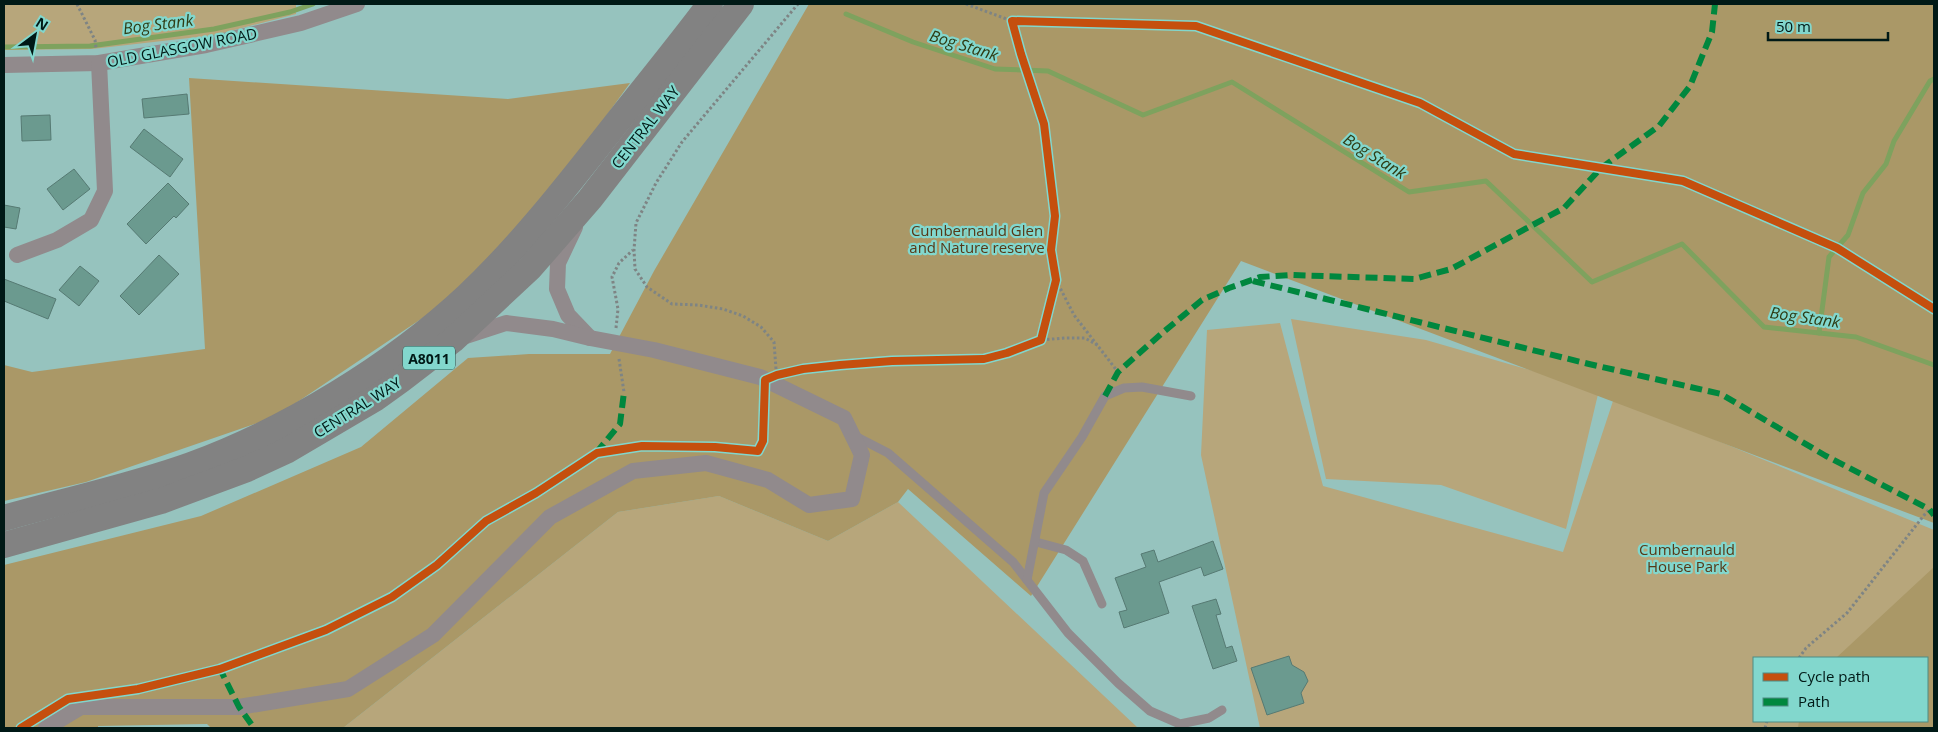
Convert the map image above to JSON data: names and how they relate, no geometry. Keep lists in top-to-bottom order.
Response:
{
  "streets": {
    "main road": ["CENTRAL WAY", "A8011"],
    "street": ["OLD GLASGOW ROAD"]
  },
  "water": ["Bog Stank"],
  "parks": ["Cumbernauld Glen and Nature reserve", "Cumbernauld House Park"],
  "legend": ["Cycle path", "Path"],
  "scale_bar": "50 m",
  "north": "top right"
}
